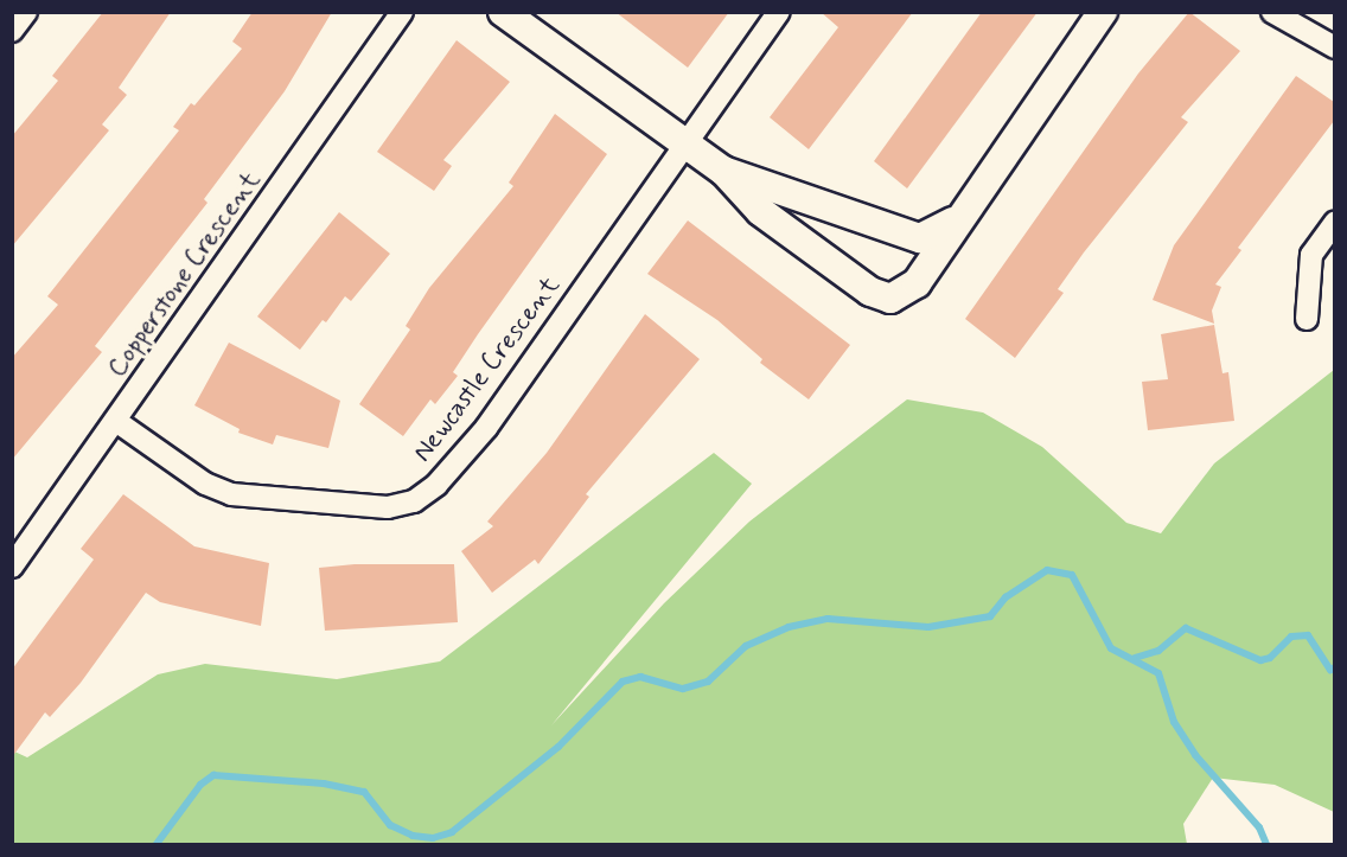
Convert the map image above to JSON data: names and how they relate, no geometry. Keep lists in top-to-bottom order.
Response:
{
  "streets": {
    "street": ["Copperstone Crescent", "Newcastle Crescent"]
  },
  "crossings": [
    ["Copperstone Crescent", "Newcastle Crescent"]
  ]
}
